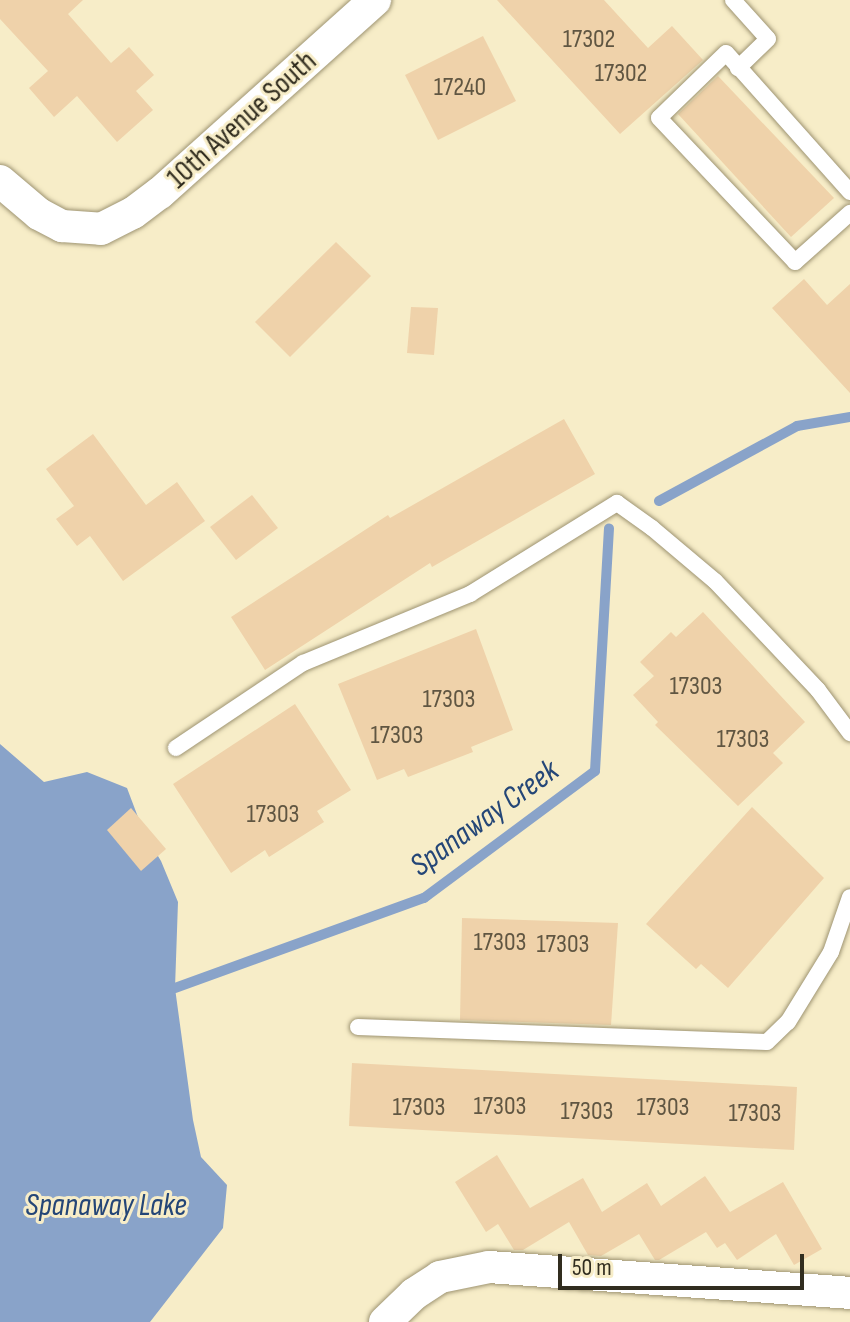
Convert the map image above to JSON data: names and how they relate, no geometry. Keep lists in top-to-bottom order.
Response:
{
  "streets": {
    "street": ["10th Avenue South"]
  },
  "water": ["Spanaway Creek", "Spanaway Lake"],
  "house_numbers": [
    "17302",
    "17302",
    "17240",
    "17303",
    "17303",
    "17303",
    "17303",
    "17303",
    "17303",
    "17303",
    "17303",
    "17303",
    "17303",
    "17303",
    "17303"
  ],
  "scale_bar": "50 m"
}
